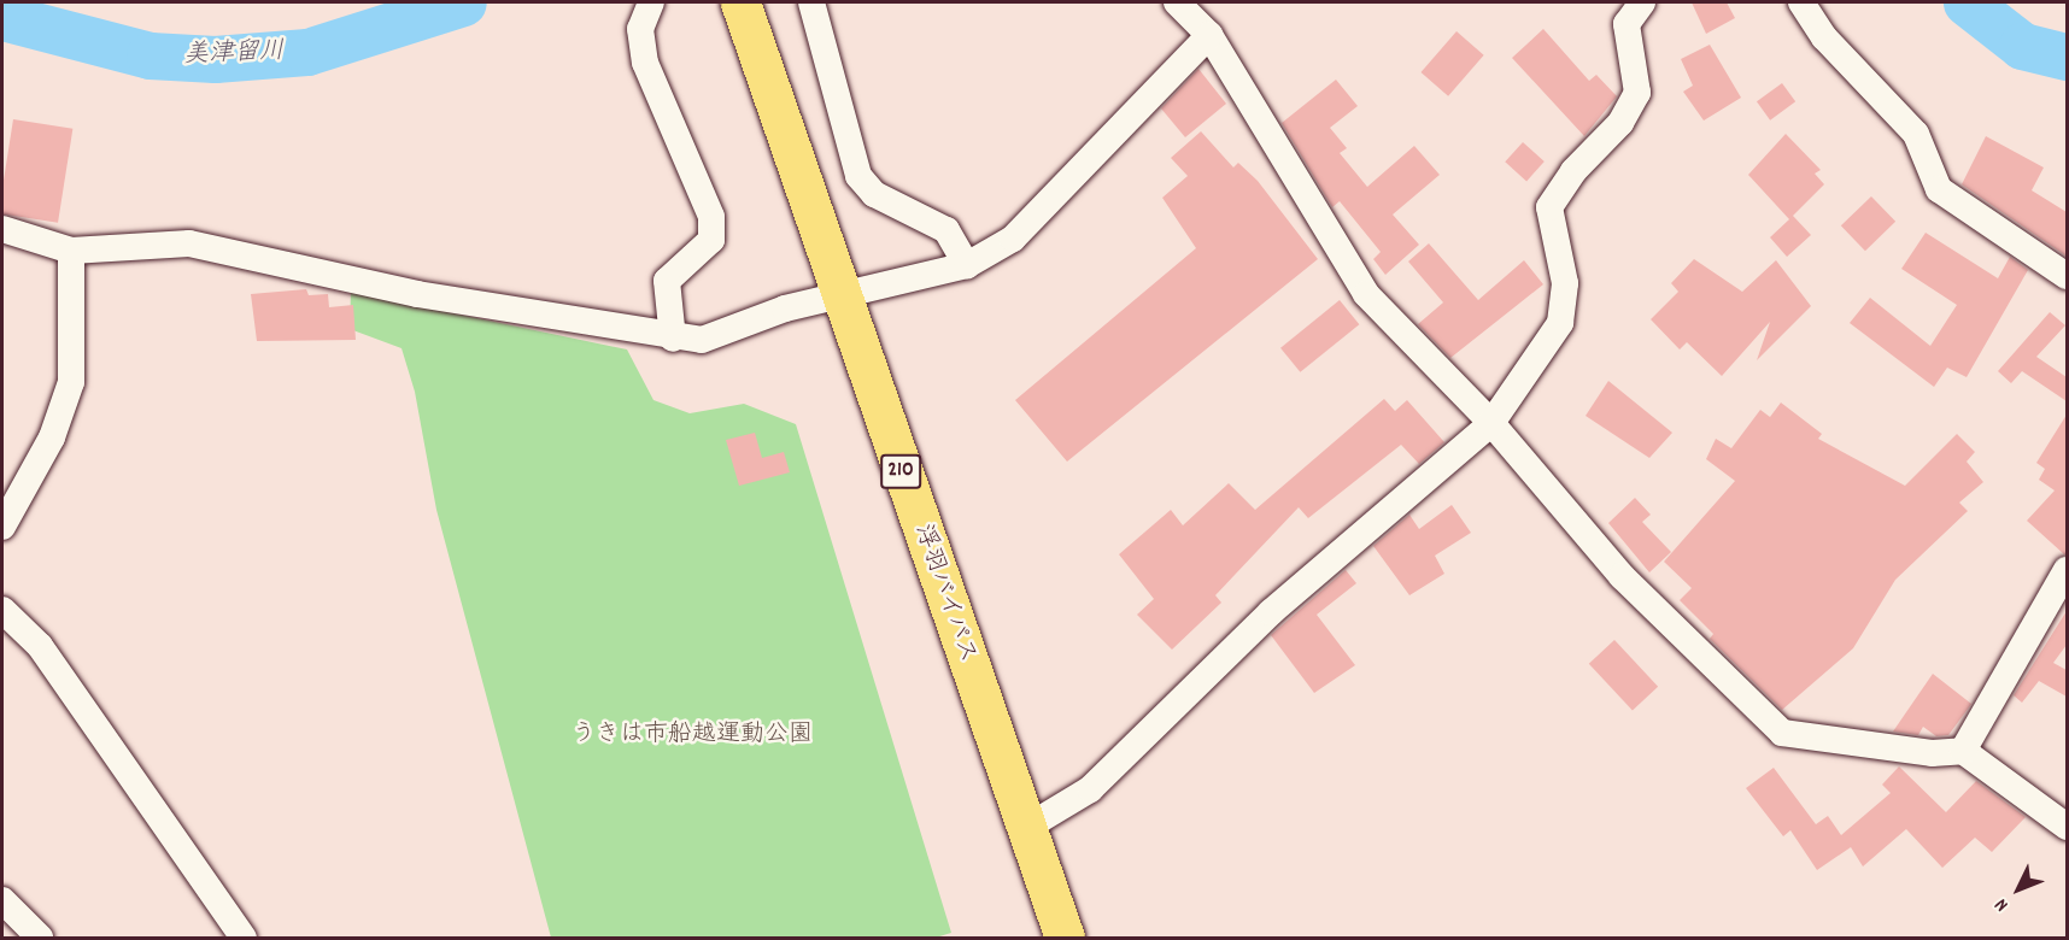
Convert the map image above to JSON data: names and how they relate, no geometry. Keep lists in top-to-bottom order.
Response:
{
  "streets": {
    "highway": ["210", "浮羽バイパス"]
  },
  "water": ["美津留川"],
  "parks": ["うきは市船越運動公園"],
  "north": "bottom left"
}
